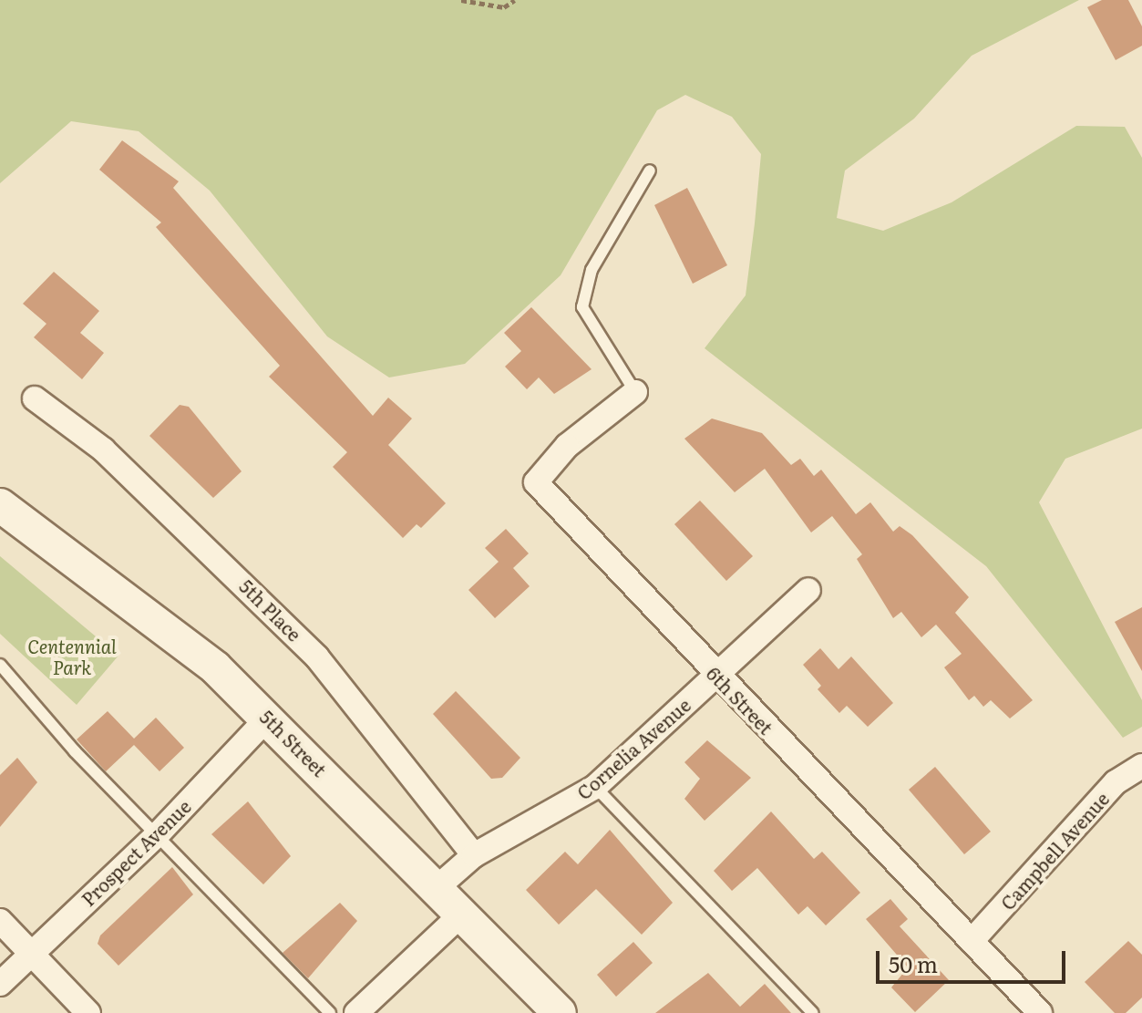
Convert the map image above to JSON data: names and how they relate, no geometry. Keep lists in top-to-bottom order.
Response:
{
  "streets": {
    "main road": ["5th Street"],
    "street": [
      "5th Place",
      "6th Street",
      "Cornelia Avenue",
      "Campbell Avenue",
      "Prospect Avenue"
    ]
  },
  "crossings": [
    ["5th Place", "Cornelia Avenue"],
    ["6th Street", "Cornelia Avenue"],
    ["6th Street", "Campbell Avenue"],
    ["5th Street", "Cornelia Avenue"],
    ["5th Street", "Prospect Avenue"]
  ],
  "parks": ["Centennial Park"],
  "scale_bar": "50 m"
}
